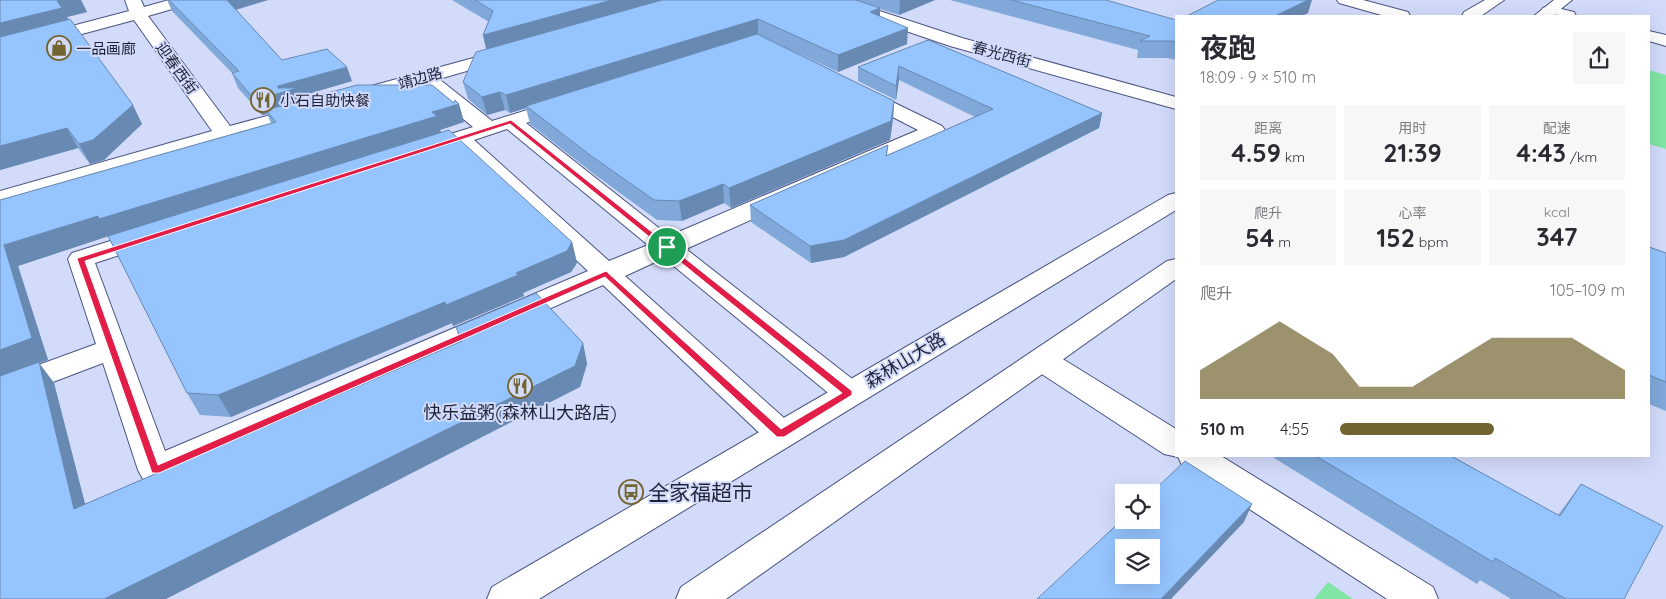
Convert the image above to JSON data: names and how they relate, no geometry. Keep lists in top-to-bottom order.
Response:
{
  "streets": {
    "street": [
      "春光西街",
      "迎春西街",
      "靖边路",
      "森林山大路"
    ]
  },
  "places": {
    "shop": ["一品画廊"],
    "restaurant": ["小石自助快餐", "快乐益粥(森林山大路店)"],
    "bus stop": ["全家福超市"]
  },
  "page": {
    "heading": ["夜跑", "18:09 · 9 × 510 m"],
    "stats": [
      ["距离", "4.59 km"],
      ["用时", "21:39"],
      ["配速", "4:43 /km"],
      ["爬升", "54 m"],
      ["心率", "152 bpm"],
      ["kcal", "347"]
    ],
    "chart": ["爬升", "105–109 m"],
    "list": [
      {
        "name": "510 m",
        "note": "4:55"
      }
    ]
  }
}
